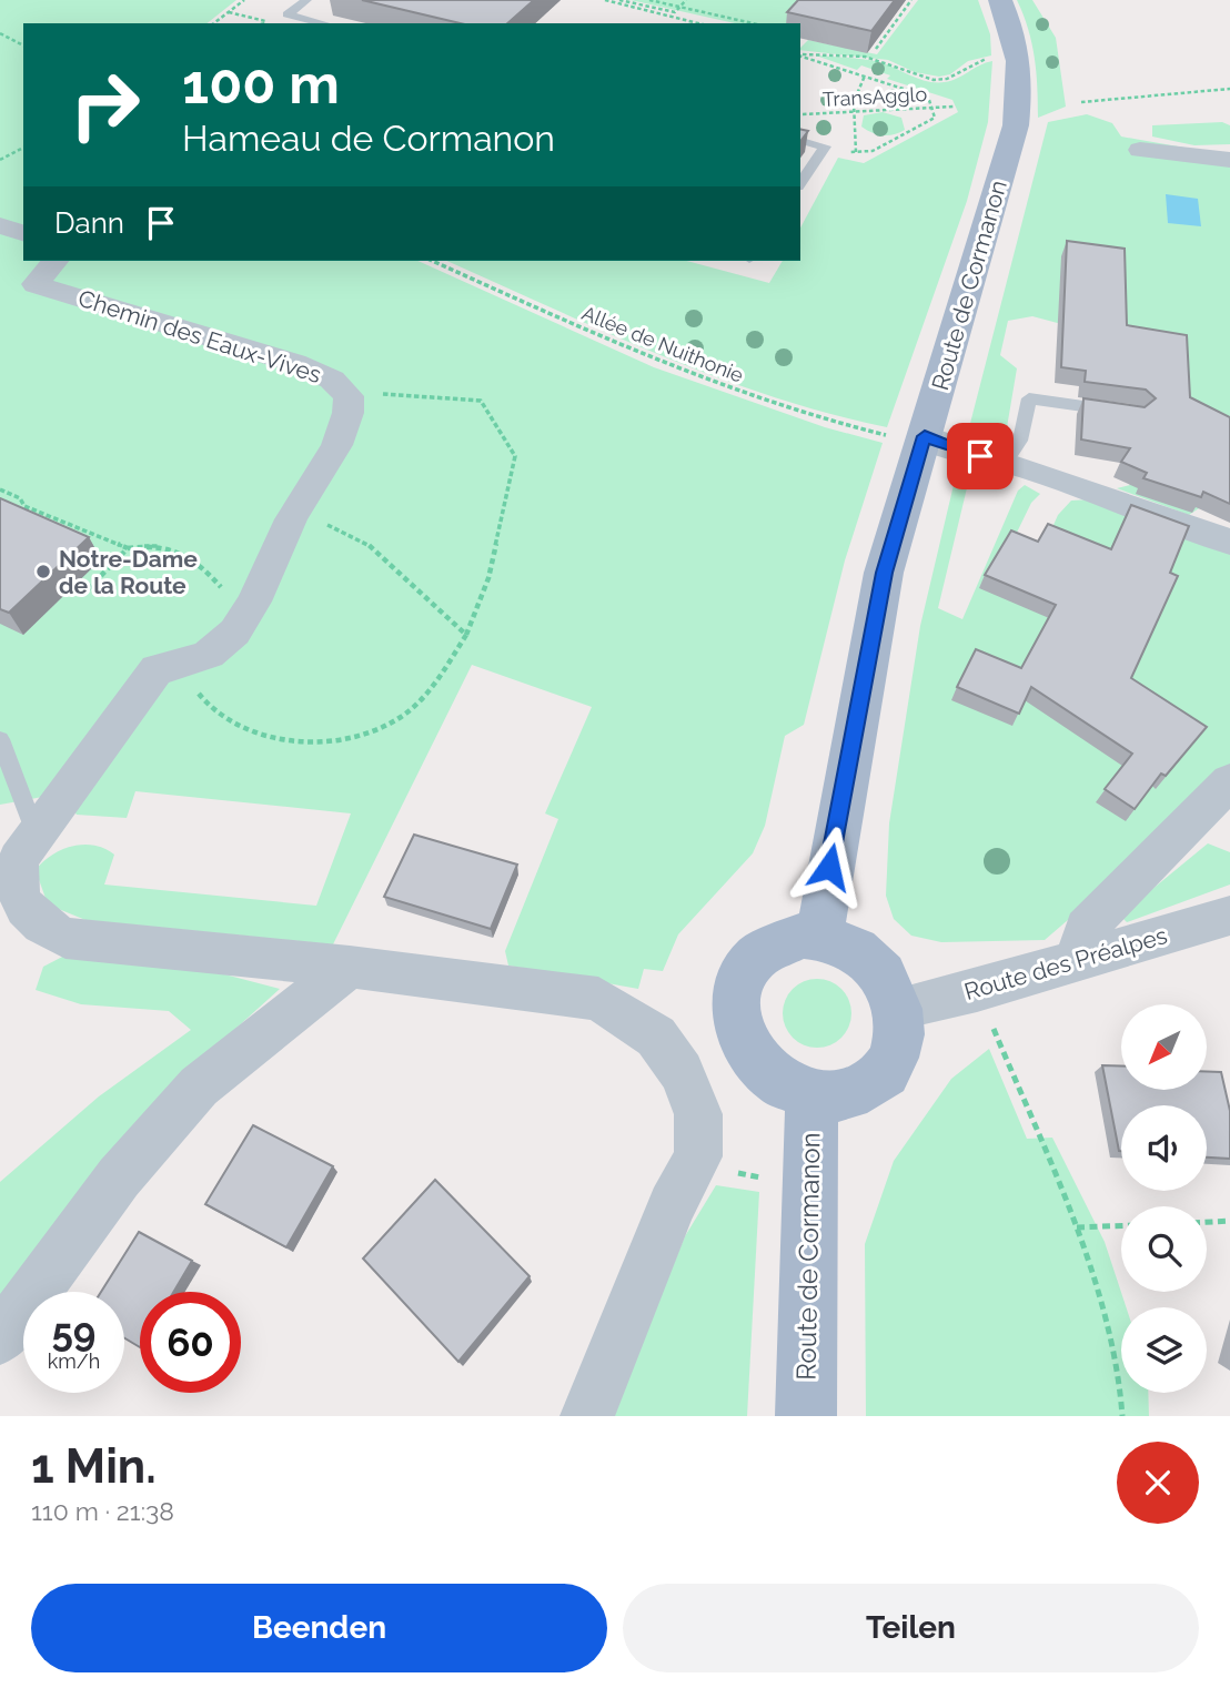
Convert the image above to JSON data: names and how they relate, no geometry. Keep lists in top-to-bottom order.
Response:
{
  "streets": {
    "main road": ["Route de Cormanon"],
    "street": ["Chemin des Eaux-Vives", "Route des Préalpes"],
    "path": ["TransAgglo", "Allée de Nuithonie"]
  },
  "crossings": [
    ["Route de Cormanon", "Allée de Nuithonie"],
    ["Route de Cormanon", "Route des Préalpes"]
  ],
  "places": ["Notre-Dame de la Route"],
  "north": "bottom left",
  "page": {
    "turn": ["100 m", "Hameau de Cormanon"],
    "then": "Dann",
    "speed": "59 km/h",
    "limit": "60",
    "heading": ["1 Min.", "110 m · 21:38"],
    "buttons": ["Beenden", "Teilen"]
  }
}
